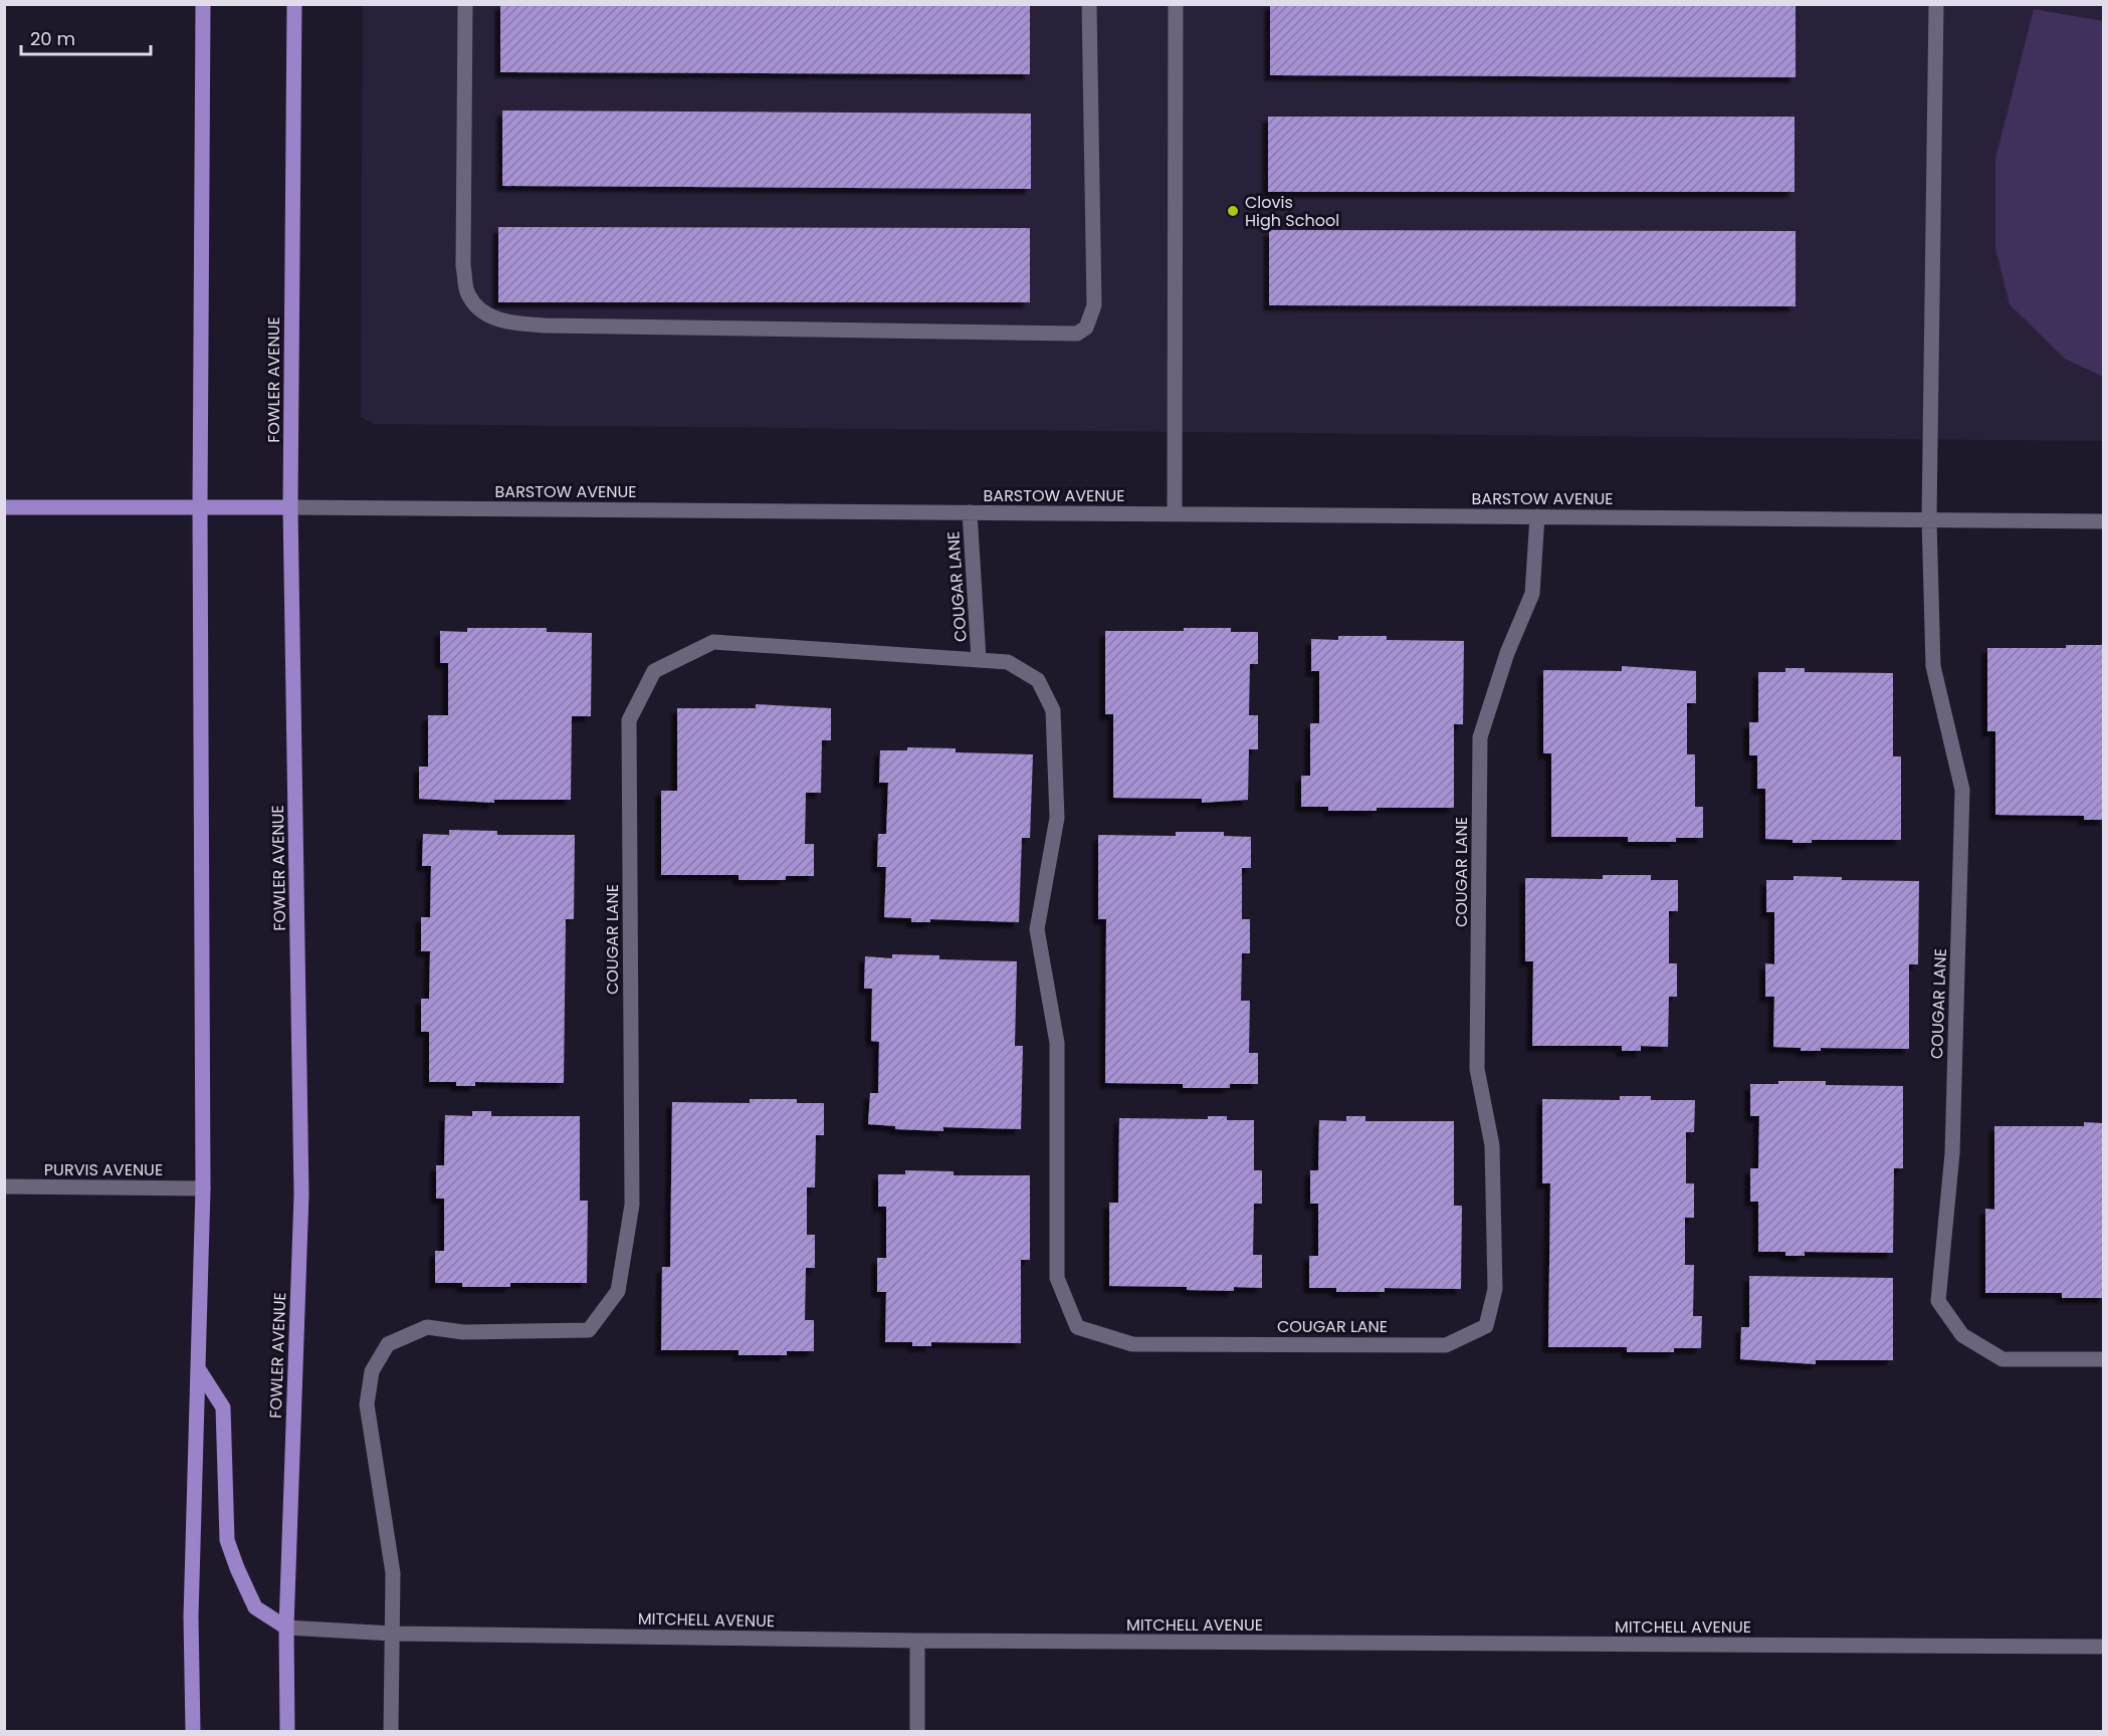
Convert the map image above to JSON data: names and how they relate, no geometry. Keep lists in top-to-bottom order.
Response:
{
  "streets": {
    "main road": ["FOWLER AVENUE", "BARSTOW AVENUE"],
    "street": ["COUGAR LANE", "PURVIS AVENUE", "MITCHELL AVENUE"]
  },
  "crossings": [
    ["FOWLER AVENUE", "BARSTOW AVENUE"],
    ["FOWLER AVENUE", "MITCHELL AVENUE"],
    ["BARSTOW AVENUE", "COUGAR LANE"],
    ["COUGAR LANE", "MITCHELL AVENUE"]
  ],
  "places": ["Clovis High School"],
  "scale_bar": "20 m"
}
